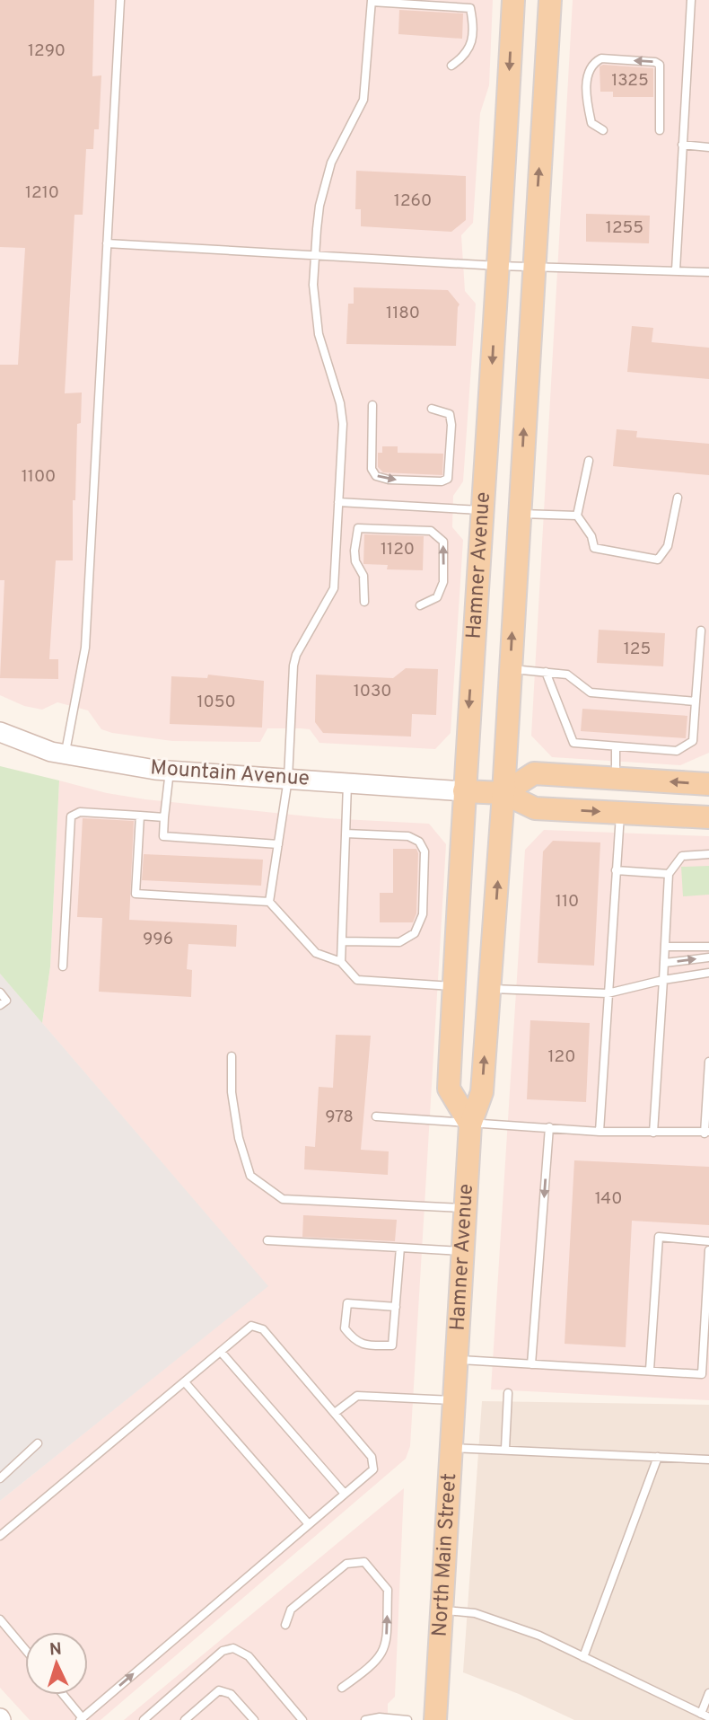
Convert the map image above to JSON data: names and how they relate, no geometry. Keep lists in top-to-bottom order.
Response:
{
  "streets": {
    "main road": ["Hamner Avenue", "Mountain Avenue", "North Main Street"]
  },
  "crossings": [
    ["Hamner Avenue", "Mountain Avenue"],
    ["Hamner Avenue", "North Main Street"]
  ],
  "house_numbers": [
    "1290",
    "1325",
    "1210",
    "1260",
    "1255",
    "1180",
    "1100",
    "1120",
    "125",
    "1030",
    "1050",
    "110",
    "996",
    "120",
    "978",
    "140"
  ],
  "north": "top"
}
